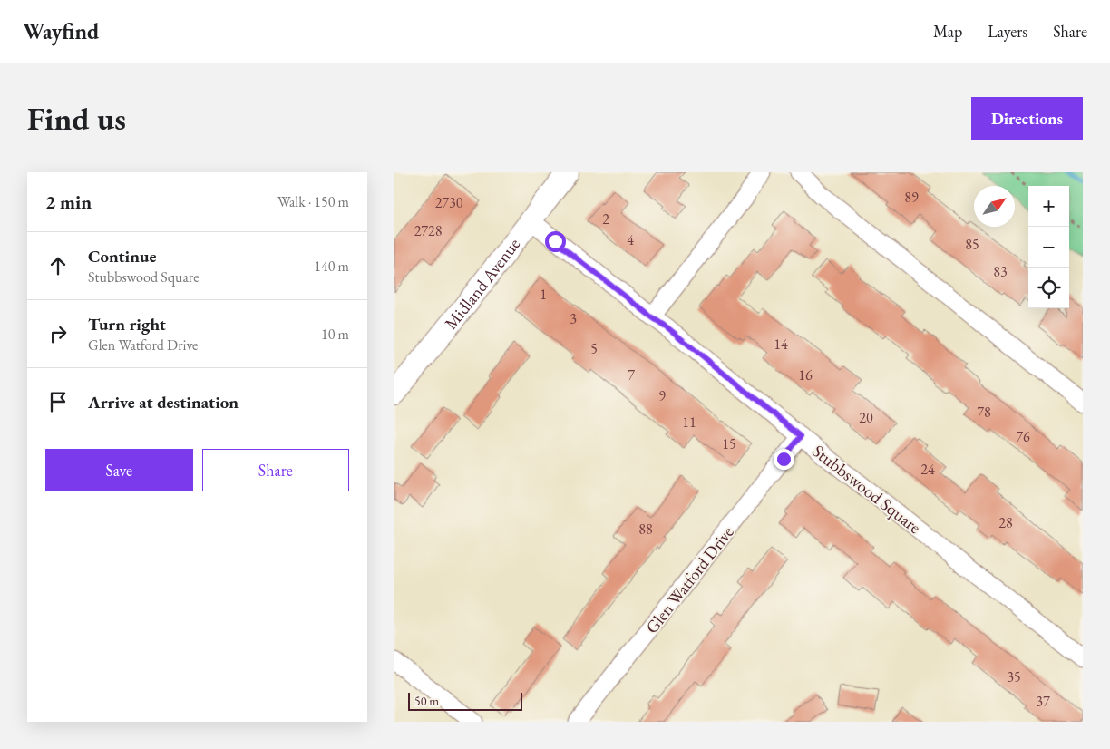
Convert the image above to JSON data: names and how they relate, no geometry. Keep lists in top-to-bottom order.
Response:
{
  "streets": {
    "main road": ["Midland Avenue"],
    "street": ["Stubbswood Square", "Glen Watford Drive"]
  },
  "crossings": [
    ["Midland Avenue", "Stubbswood Square"],
    ["Stubbswood Square", "Glen Watford Drive"]
  ],
  "house_numbers": [
    "89",
    "2730",
    "2",
    "2728",
    "4",
    "85",
    "83",
    "1",
    "3",
    "14",
    "5",
    "7",
    "16",
    "9",
    "78",
    "20",
    "11",
    "76",
    "15",
    "24",
    "28",
    "88",
    "35",
    "37"
  ],
  "scale_bar": "50 m",
  "north": "top right",
  "page": {
    "header": "Wayfind",
    "nav": ["Map", "Layers", "Share"],
    "buttons": [
      "Directions",
      ["Save", "Share"]
    ],
    "title": "Find us",
    "heading": ["2 min", "Walk · 150 m"],
    "map_buttons": ["+", "−"],
    "list": [
      ["Continue", "Stubbswood Square", "140 m"],
      ["Turn right", "Glen Watford Drive", "10 m"],
      "Arrive at destination"
    ],
    "scale": "50 m"
  }
}
